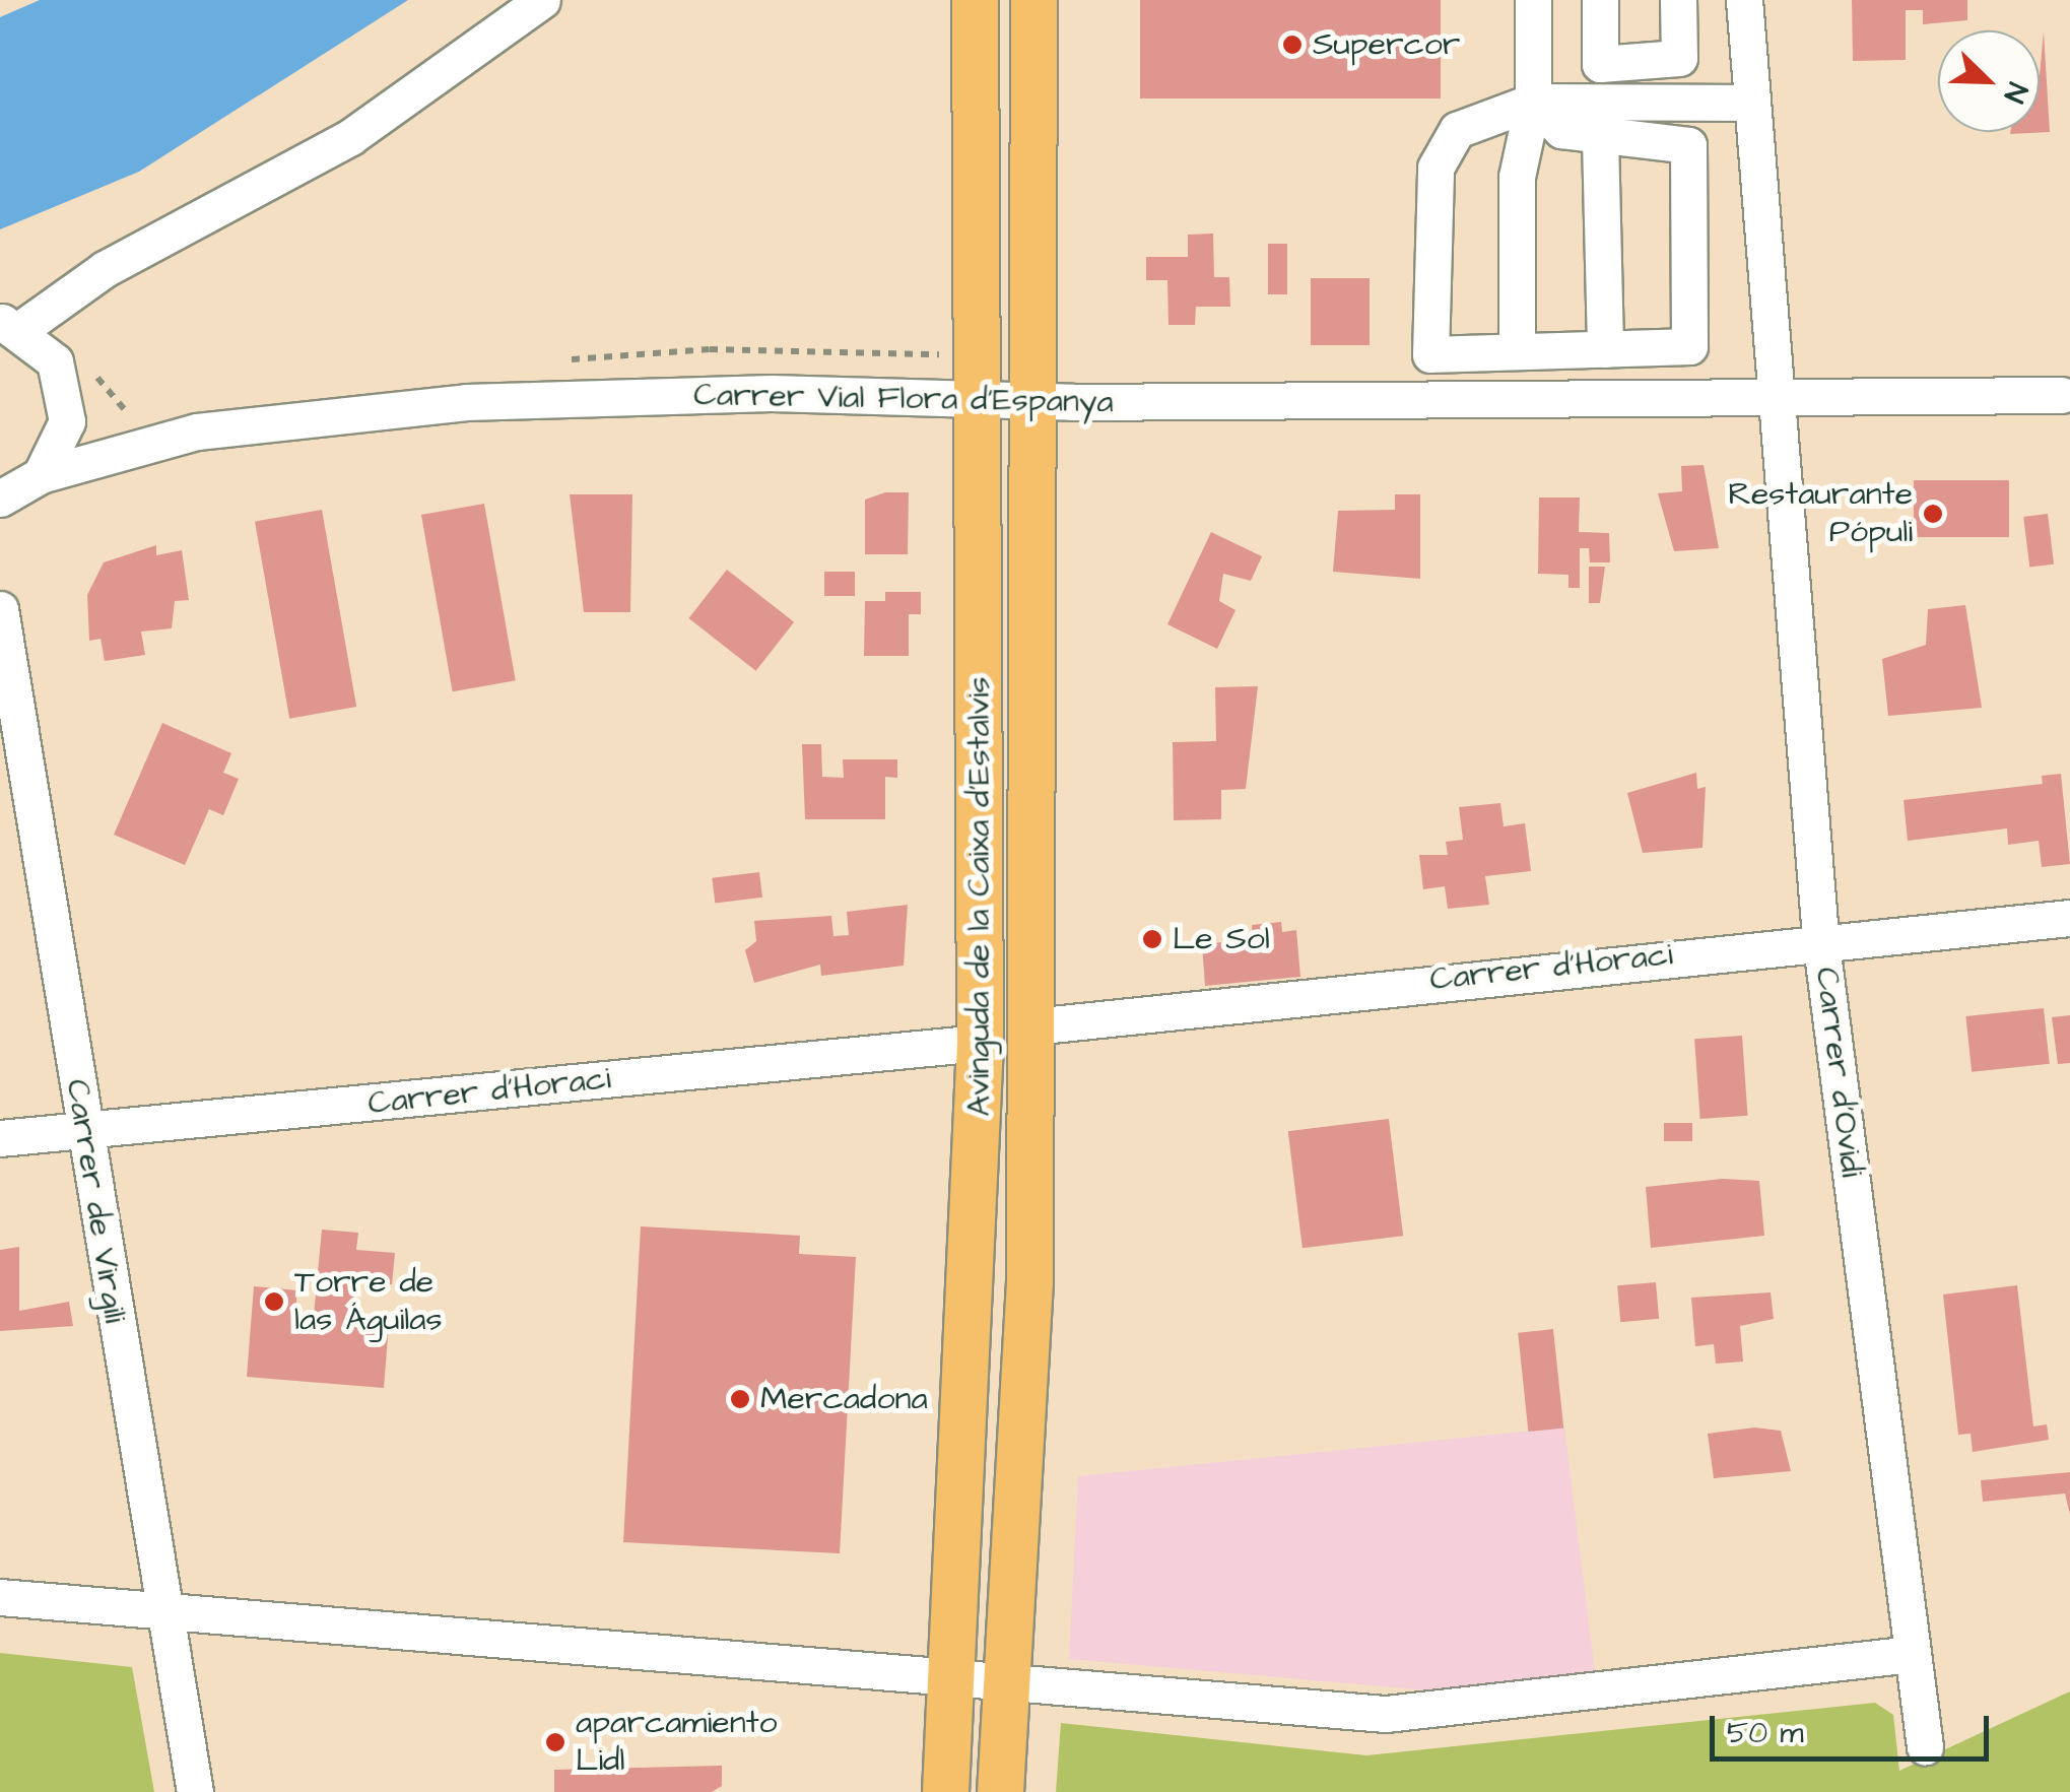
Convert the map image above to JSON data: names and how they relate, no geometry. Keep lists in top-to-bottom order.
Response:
{
  "streets": {
    "main road": ["Avinguda de la Caixa d'Estalvis"],
    "street": [
      "Carrer Vial Flora d'Espanya",
      "Carrer d'Horaci",
      "Carrer d'Ovidi",
      "Carrer de Virgili"
    ]
  },
  "crossings": [
    ["Carrer Vial Flora d'Espanya", "Avinguda de la Caixa d'Estalvis"],
    ["Carrer Vial Flora d'Espanya", "Carrer d'Ovidi"],
    ["Avinguda de la Caixa d'Estalvis", "Carrer d'Horaci"],
    ["Carrer d'Horaci", "Carrer d'Ovidi"],
    ["Carrer d'Horaci", "Carrer de Virgili"]
  ],
  "places": [
    "Supercor",
    "Restaurante Pópuli",
    "Le Sol",
    "Torre de las Águilas",
    "Mercadona",
    "aparcamiento Lidl"
  ],
  "scale_bar": "50 m",
  "north": "bottom right"
}
